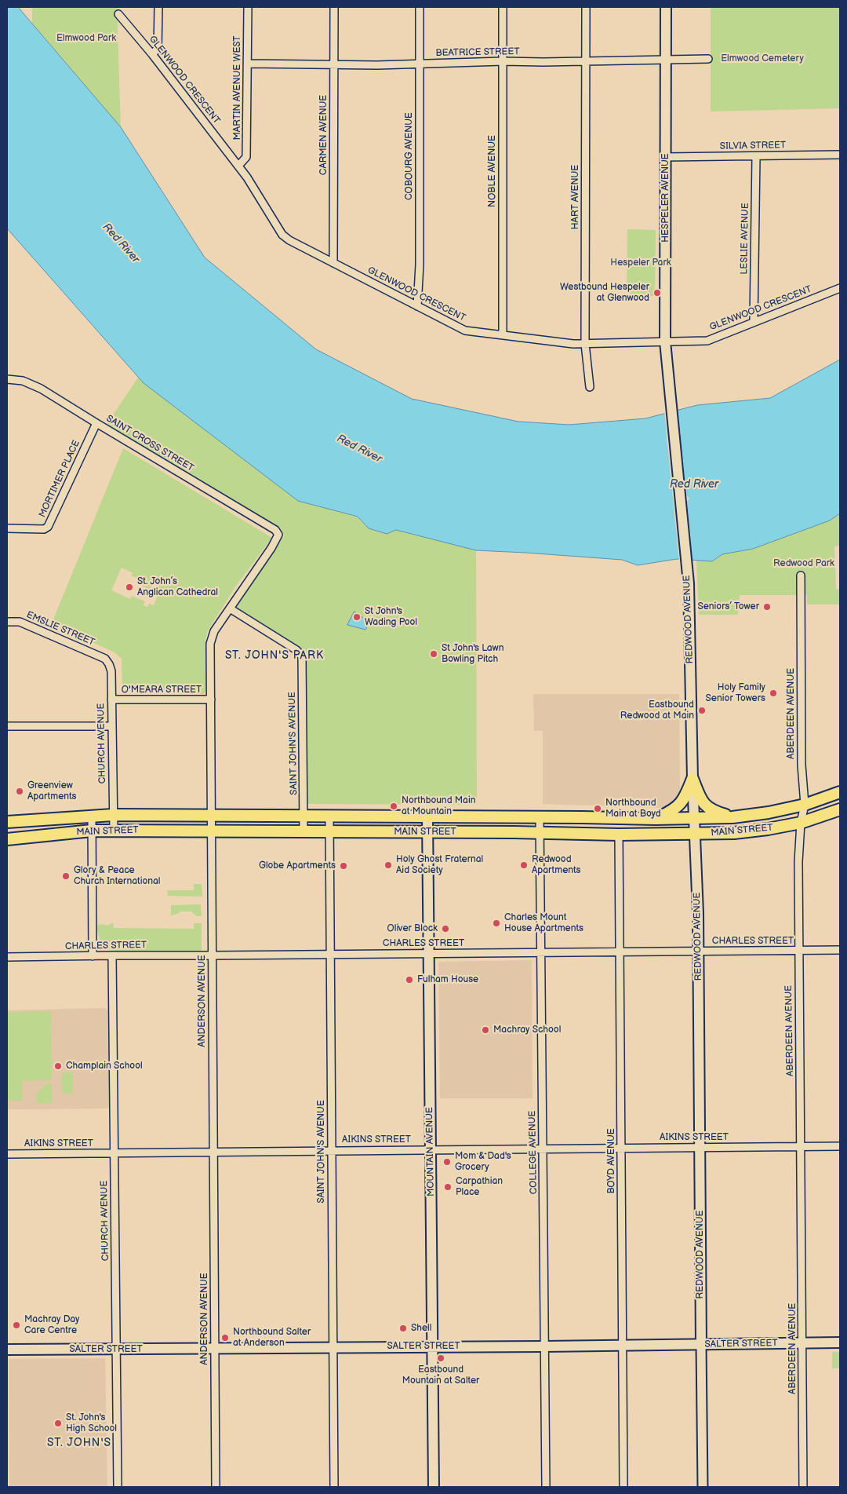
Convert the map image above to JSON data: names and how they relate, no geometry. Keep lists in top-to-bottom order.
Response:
{
  "streets": {
    "main road": [
      "HESPELER AVENUE",
      "REDWOOD AVENUE",
      "MAIN STREET",
      "MOUNTAIN AVENUE",
      "SALTER STREET"
    ],
    "street": [
      "BEATRICE STREET",
      "GLENWOOD CRESCENT",
      "MARTIN AVENUE WEST",
      "CARMEN AVENUE",
      "SILVIA STREET",
      "COBOURG AVENUE",
      "NOBLE AVENUE",
      "HART AVENUE",
      "LESLIE AVENUE",
      "SAINT CROSS STREET",
      "MORTIMER PLACE",
      "EMSLIE STREET",
      "O'MEARA STREET",
      "ABERDEEN AVENUE",
      "CHURCH AVENUE",
      "SAINT JOHN'S AVENUE",
      "CHARLES STREET",
      "ANDERSON AVENUE",
      "AIKINS STREET",
      "COLLEGE AVENUE",
      "BOYD AVENUE"
    ]
  },
  "crossings": [
    ["BEATRICE STREET", "MARTIN AVENUE WEST"],
    ["BEATRICE STREET", "CARMEN AVENUE"],
    ["BEATRICE STREET", "COBOURG AVENUE"],
    ["BEATRICE STREET", "NOBLE AVENUE"],
    ["BEATRICE STREET", "HART AVENUE"],
    ["BEATRICE STREET", "HESPELER AVENUE"],
    ["GLENWOOD CRESCENT", "MARTIN AVENUE WEST"],
    ["GLENWOOD CRESCENT", "CARMEN AVENUE"],
    ["GLENWOOD CRESCENT", "COBOURG AVENUE"],
    ["GLENWOOD CRESCENT", "NOBLE AVENUE"],
    ["GLENWOOD CRESCENT", "HART AVENUE"],
    ["GLENWOOD CRESCENT", "HESPELER AVENUE"],
    ["GLENWOOD CRESCENT", "LESLIE AVENUE"],
    ["SILVIA STREET", "HESPELER AVENUE"],
    ["SILVIA STREET", "LESLIE AVENUE"],
    ["HESPELER AVENUE", "REDWOOD AVENUE"],
    ["SAINT CROSS STREET", "MORTIMER PLACE"],
    ["SAINT CROSS STREET", "ANDERSON AVENUE"],
    ["REDWOOD AVENUE", "MAIN STREET"],
    ["REDWOOD AVENUE", "CHARLES STREET"],
    ["REDWOOD AVENUE", "AIKINS STREET"],
    ["REDWOOD AVENUE", "SALTER STREET"],
    ["EMSLIE STREET", "CHURCH AVENUE"],
    ["O'MEARA STREET", "CHURCH AVENUE"],
    ["O'MEARA STREET", "ANDERSON AVENUE"],
    ["ABERDEEN AVENUE", "MAIN STREET"],
    ["ABERDEEN AVENUE", "CHARLES STREET"],
    ["ABERDEEN AVENUE", "AIKINS STREET"],
    ["ABERDEEN AVENUE", "SALTER STREET"],
    ["CHURCH AVENUE", "MAIN STREET"],
    ["CHURCH AVENUE", "CHARLES STREET"],
    ["CHURCH AVENUE", "AIKINS STREET"],
    ["CHURCH AVENUE", "SALTER STREET"],
    ["SAINT JOHN'S AVENUE", "MAIN STREET"],
    ["SAINT JOHN'S AVENUE", "CHARLES STREET"],
    ["SAINT JOHN'S AVENUE", "ANDERSON AVENUE"],
    ["SAINT JOHN'S AVENUE", "AIKINS STREET"],
    ["SAINT JOHN'S AVENUE", "SALTER STREET"],
    ["MAIN STREET", "ANDERSON AVENUE"],
    ["MAIN STREET", "MOUNTAIN AVENUE"],
    ["MAIN STREET", "COLLEGE AVENUE"],
    ["MAIN STREET", "BOYD AVENUE"],
    ["CHARLES STREET", "ANDERSON AVENUE"],
    ["CHARLES STREET", "MOUNTAIN AVENUE"],
    ["CHARLES STREET", "COLLEGE AVENUE"],
    ["CHARLES STREET", "BOYD AVENUE"],
    ["ANDERSON AVENUE", "AIKINS STREET"],
    ["ANDERSON AVENUE", "SALTER STREET"],
    ["AIKINS STREET", "MOUNTAIN AVENUE"],
    ["AIKINS STREET", "COLLEGE AVENUE"],
    ["AIKINS STREET", "BOYD AVENUE"],
    ["MOUNTAIN AVENUE", "SALTER STREET"],
    ["COLLEGE AVENUE", "SALTER STREET"],
    ["BOYD AVENUE", "SALTER STREET"]
  ],
  "districts": ["ST. JOHN'S PARK", "ST. JOHN'S"],
  "water": ["Red River"],
  "parks": [
    "Elmwood Park",
    "Elmwood Cemetery",
    "Hespeler Park",
    "Redwood Park"
  ],
  "places": [
    "Westbound Hespeler at Glenwood",
    "St. John’s Anglican Cathedral",
    "Seniors’ Tower",
    "St John's Wading Pool",
    "St John's Lawn Bowling Pitch",
    "Holy Family Senior Towers",
    "Eastbound Redwood at Main",
    "Greenview Apartments",
    "Northbound Main at Mountain",
    "Northbound Main at Boyd",
    "Holy Ghost Fraternal Aid Society",
    "Redwood Apartments",
    "Globe Apartments",
    "Glory & Peace Church International",
    "Charles Mount House Apartments",
    "Oliver Block",
    "Fulham House",
    "Machray School",
    "Champlain School",
    "Mom & Dad's Grocery",
    "Carpathian Place",
    "Machray Day Care Centre",
    "Shell",
    "Northbound Salter at Anderson",
    "Eastbound Mountain at Salter",
    "St. John's High School"
  ]
}
